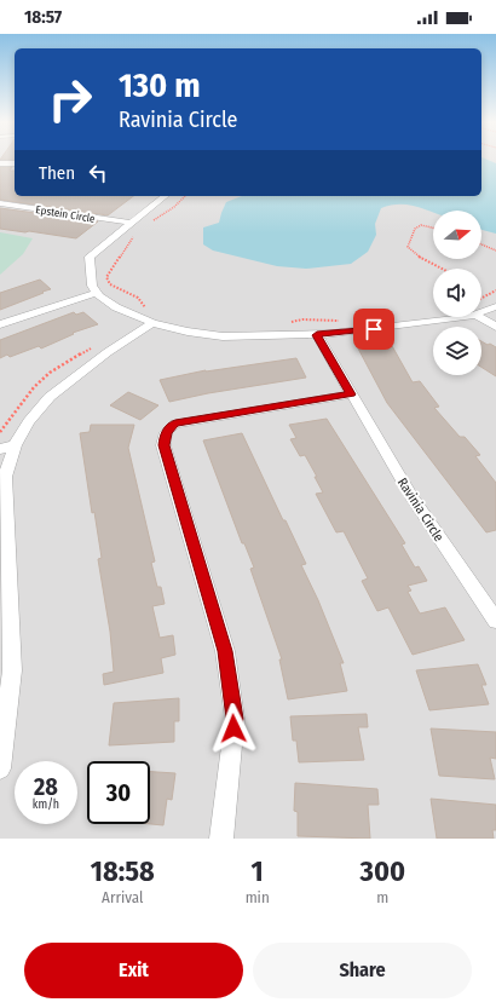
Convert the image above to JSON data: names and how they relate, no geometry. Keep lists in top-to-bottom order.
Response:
{
  "streets": {
    "street": ["Epstein Circle", "Ravinia Circle"]
  },
  "north": "right",
  "page": {
    "status": "18:57",
    "turn": ["130 m", "Ravinia Circle"],
    "then": "Then",
    "speed": "28 km/h",
    "limit": "30",
    "eta": [
      "18:58",
      "Arrival",
      "1",
      "min",
      "300",
      "m"
    ],
    "buttons": ["Exit", "Share"]
  }
}
